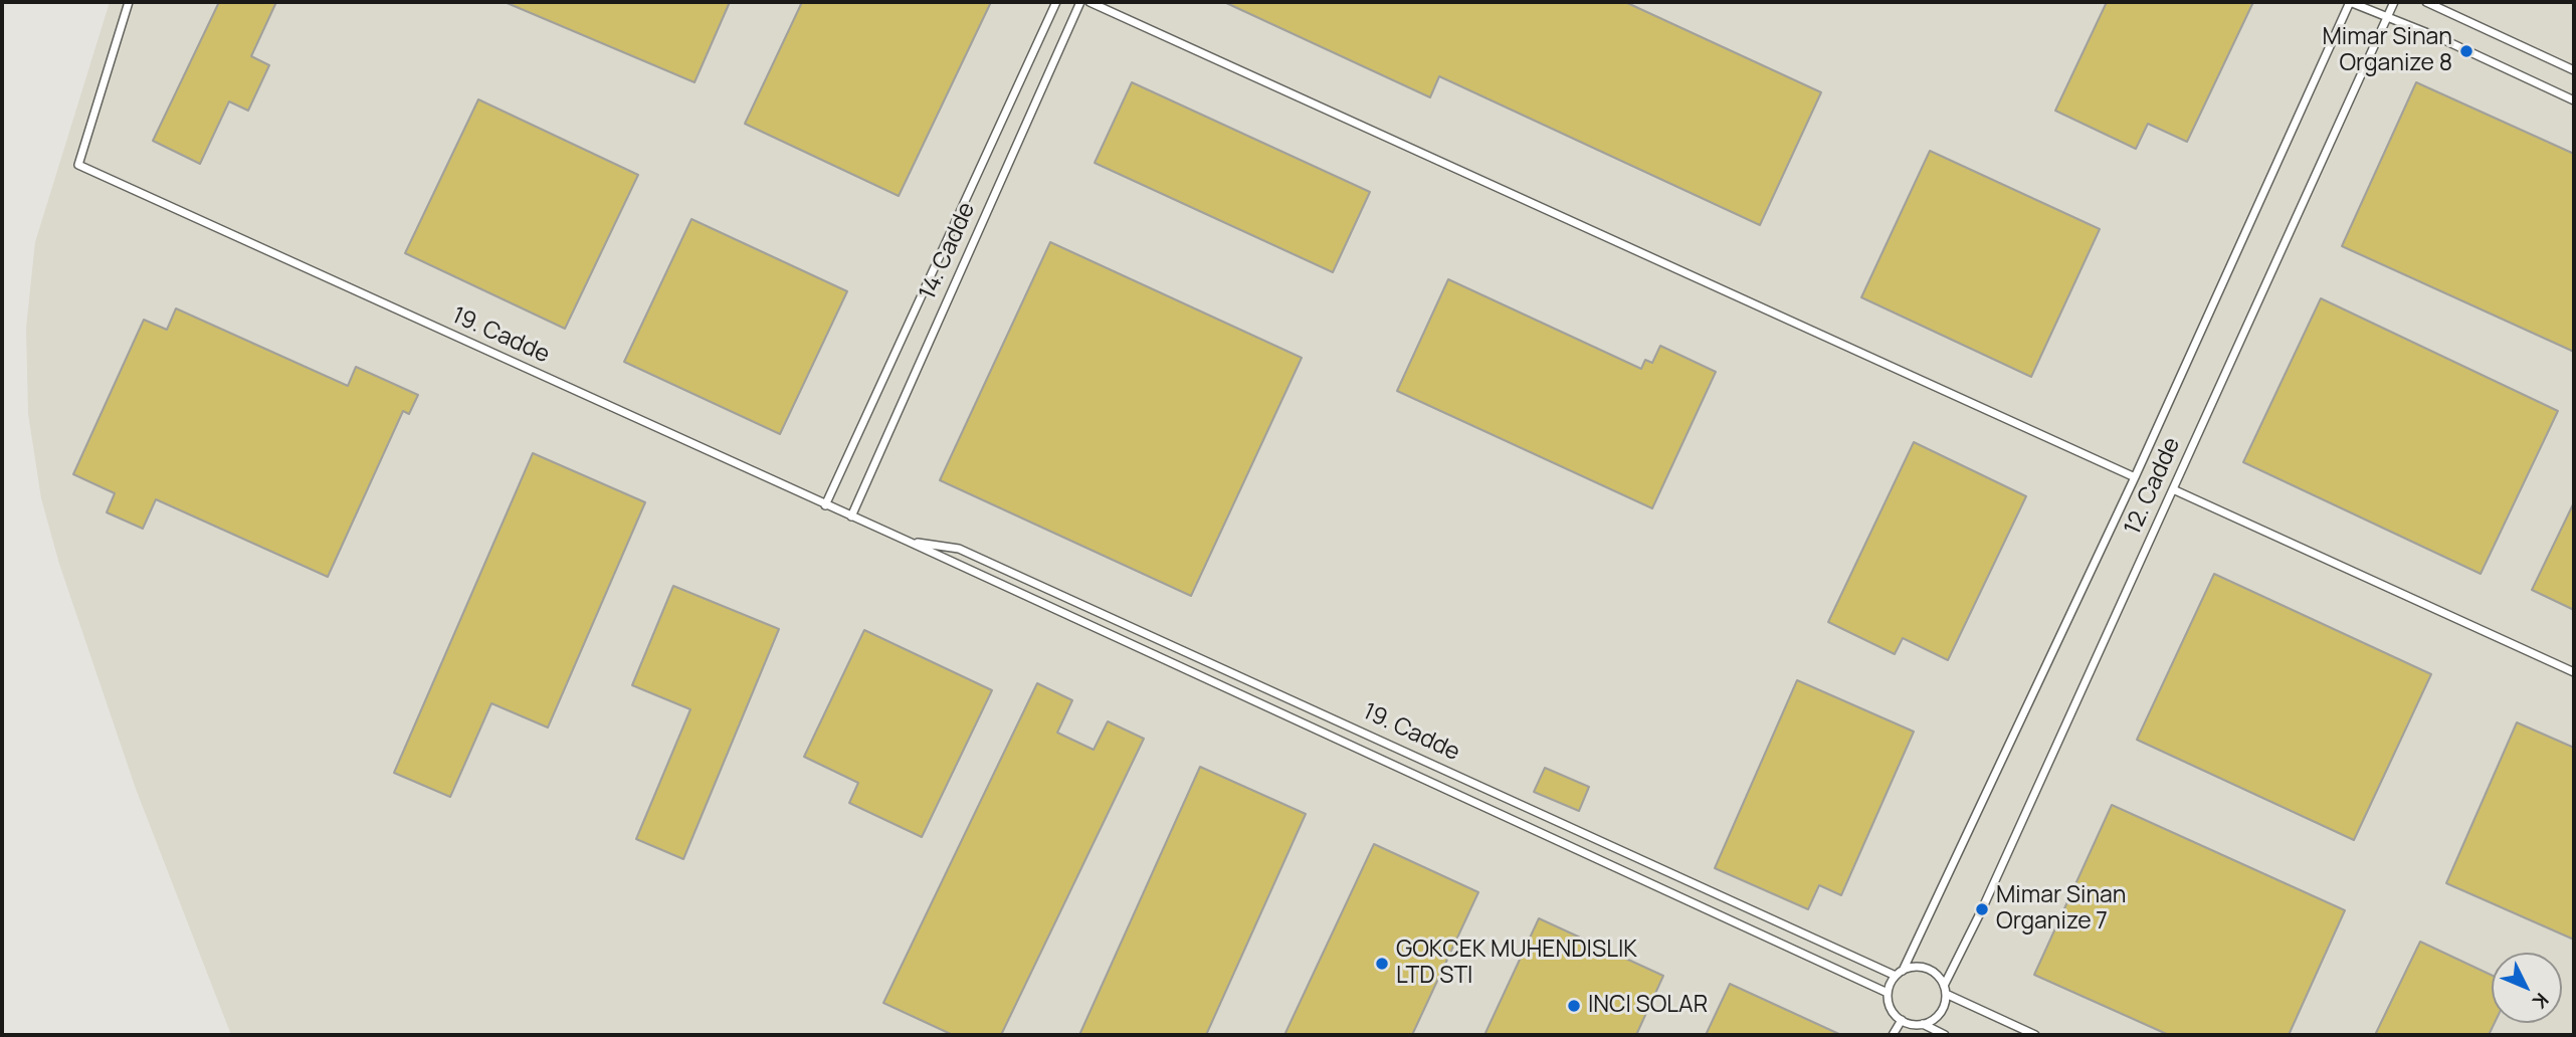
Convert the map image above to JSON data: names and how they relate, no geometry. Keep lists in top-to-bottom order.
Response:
{
  "streets": {
    "lane": ["14. Cadde", "19. Cadde", "12. Cadde"]
  },
  "crossings": [
    ["14. Cadde", "19. Cadde"],
    ["19. Cadde", "12. Cadde"]
  ],
  "places": [
    "Mimar Sinan Organize 8",
    "Mimar Sinan Organize 7",
    "GOKCEK MUHENDISLIK LTD STI",
    "INCI SOLAR"
  ],
  "north": "bottom right"
}
